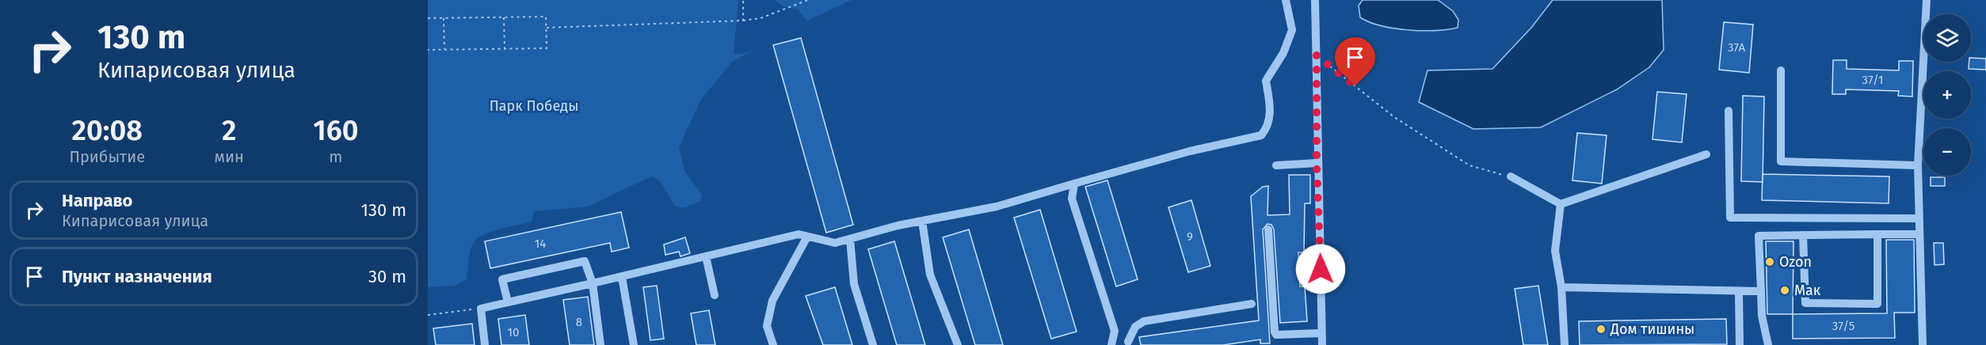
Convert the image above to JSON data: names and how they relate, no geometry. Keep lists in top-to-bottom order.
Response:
{
  "parks": ["Парк Победы"],
  "places": ["Ozon", "Мак", "Дом тишины"],
  "house_numbers": [
    "37А",
    "37/1",
    "9",
    "14",
    "8",
    "37/5",
    "10"
  ],
  "page": {
    "turn": ["130 m", "Кипарисовая улица"],
    "map_buttons": ["+", "−"],
    "eta": [
      "20:08",
      "Прибытие",
      "2",
      "мин",
      "160",
      "m"
    ],
    "list": [
      {
        "name": "Направо",
        "note": "Кипарисовая улица",
        "value": "130 m"
      },
      {
        "name": "Пункт назначения",
        "value": "30 m"
      }
    ]
  }
}
